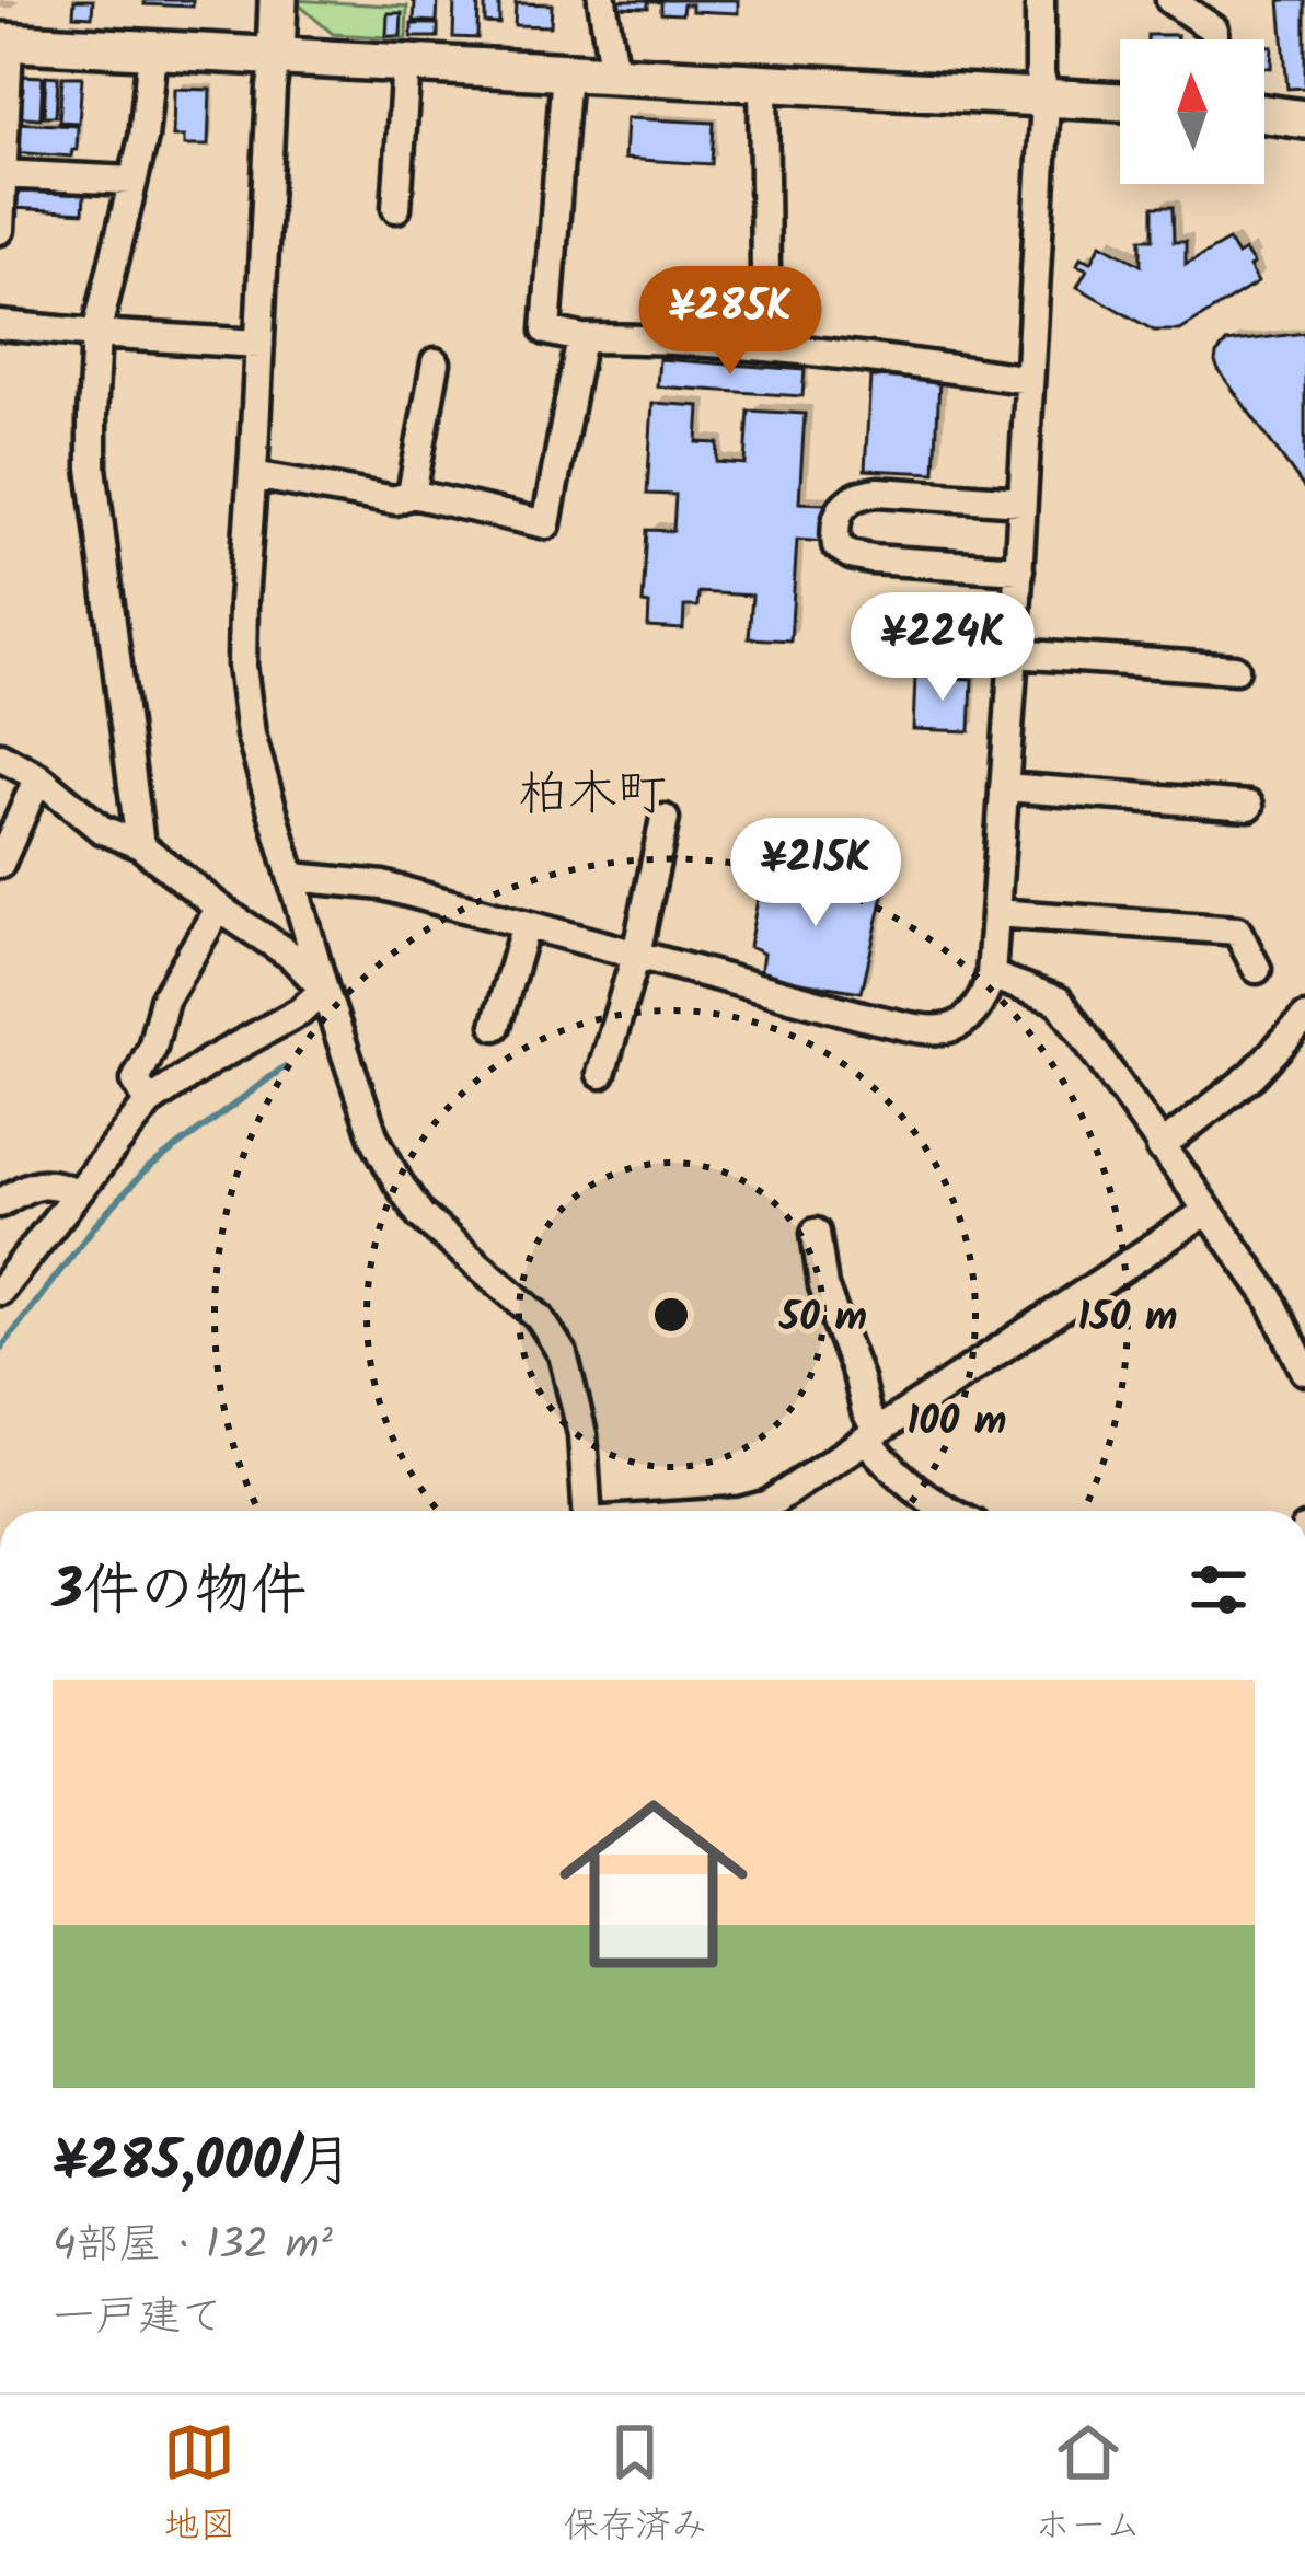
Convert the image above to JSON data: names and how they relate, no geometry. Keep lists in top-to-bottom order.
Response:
{
  "districts": ["柏木町"],
  "north": "top",
  "page": {
    "price": ["¥285K", "¥224K", "¥215K"],
    "heading": "3件の物件",
    "list": [
      {
        "name": "¥285,000/月",
        "note": "4部屋 · 132 m² · 一戸建て"
      }
    ],
    "tabs": ["地図", "保存済み", "ホーム"]
  },
  "rings": ["50 m", "150 m", "100 m"]
}
